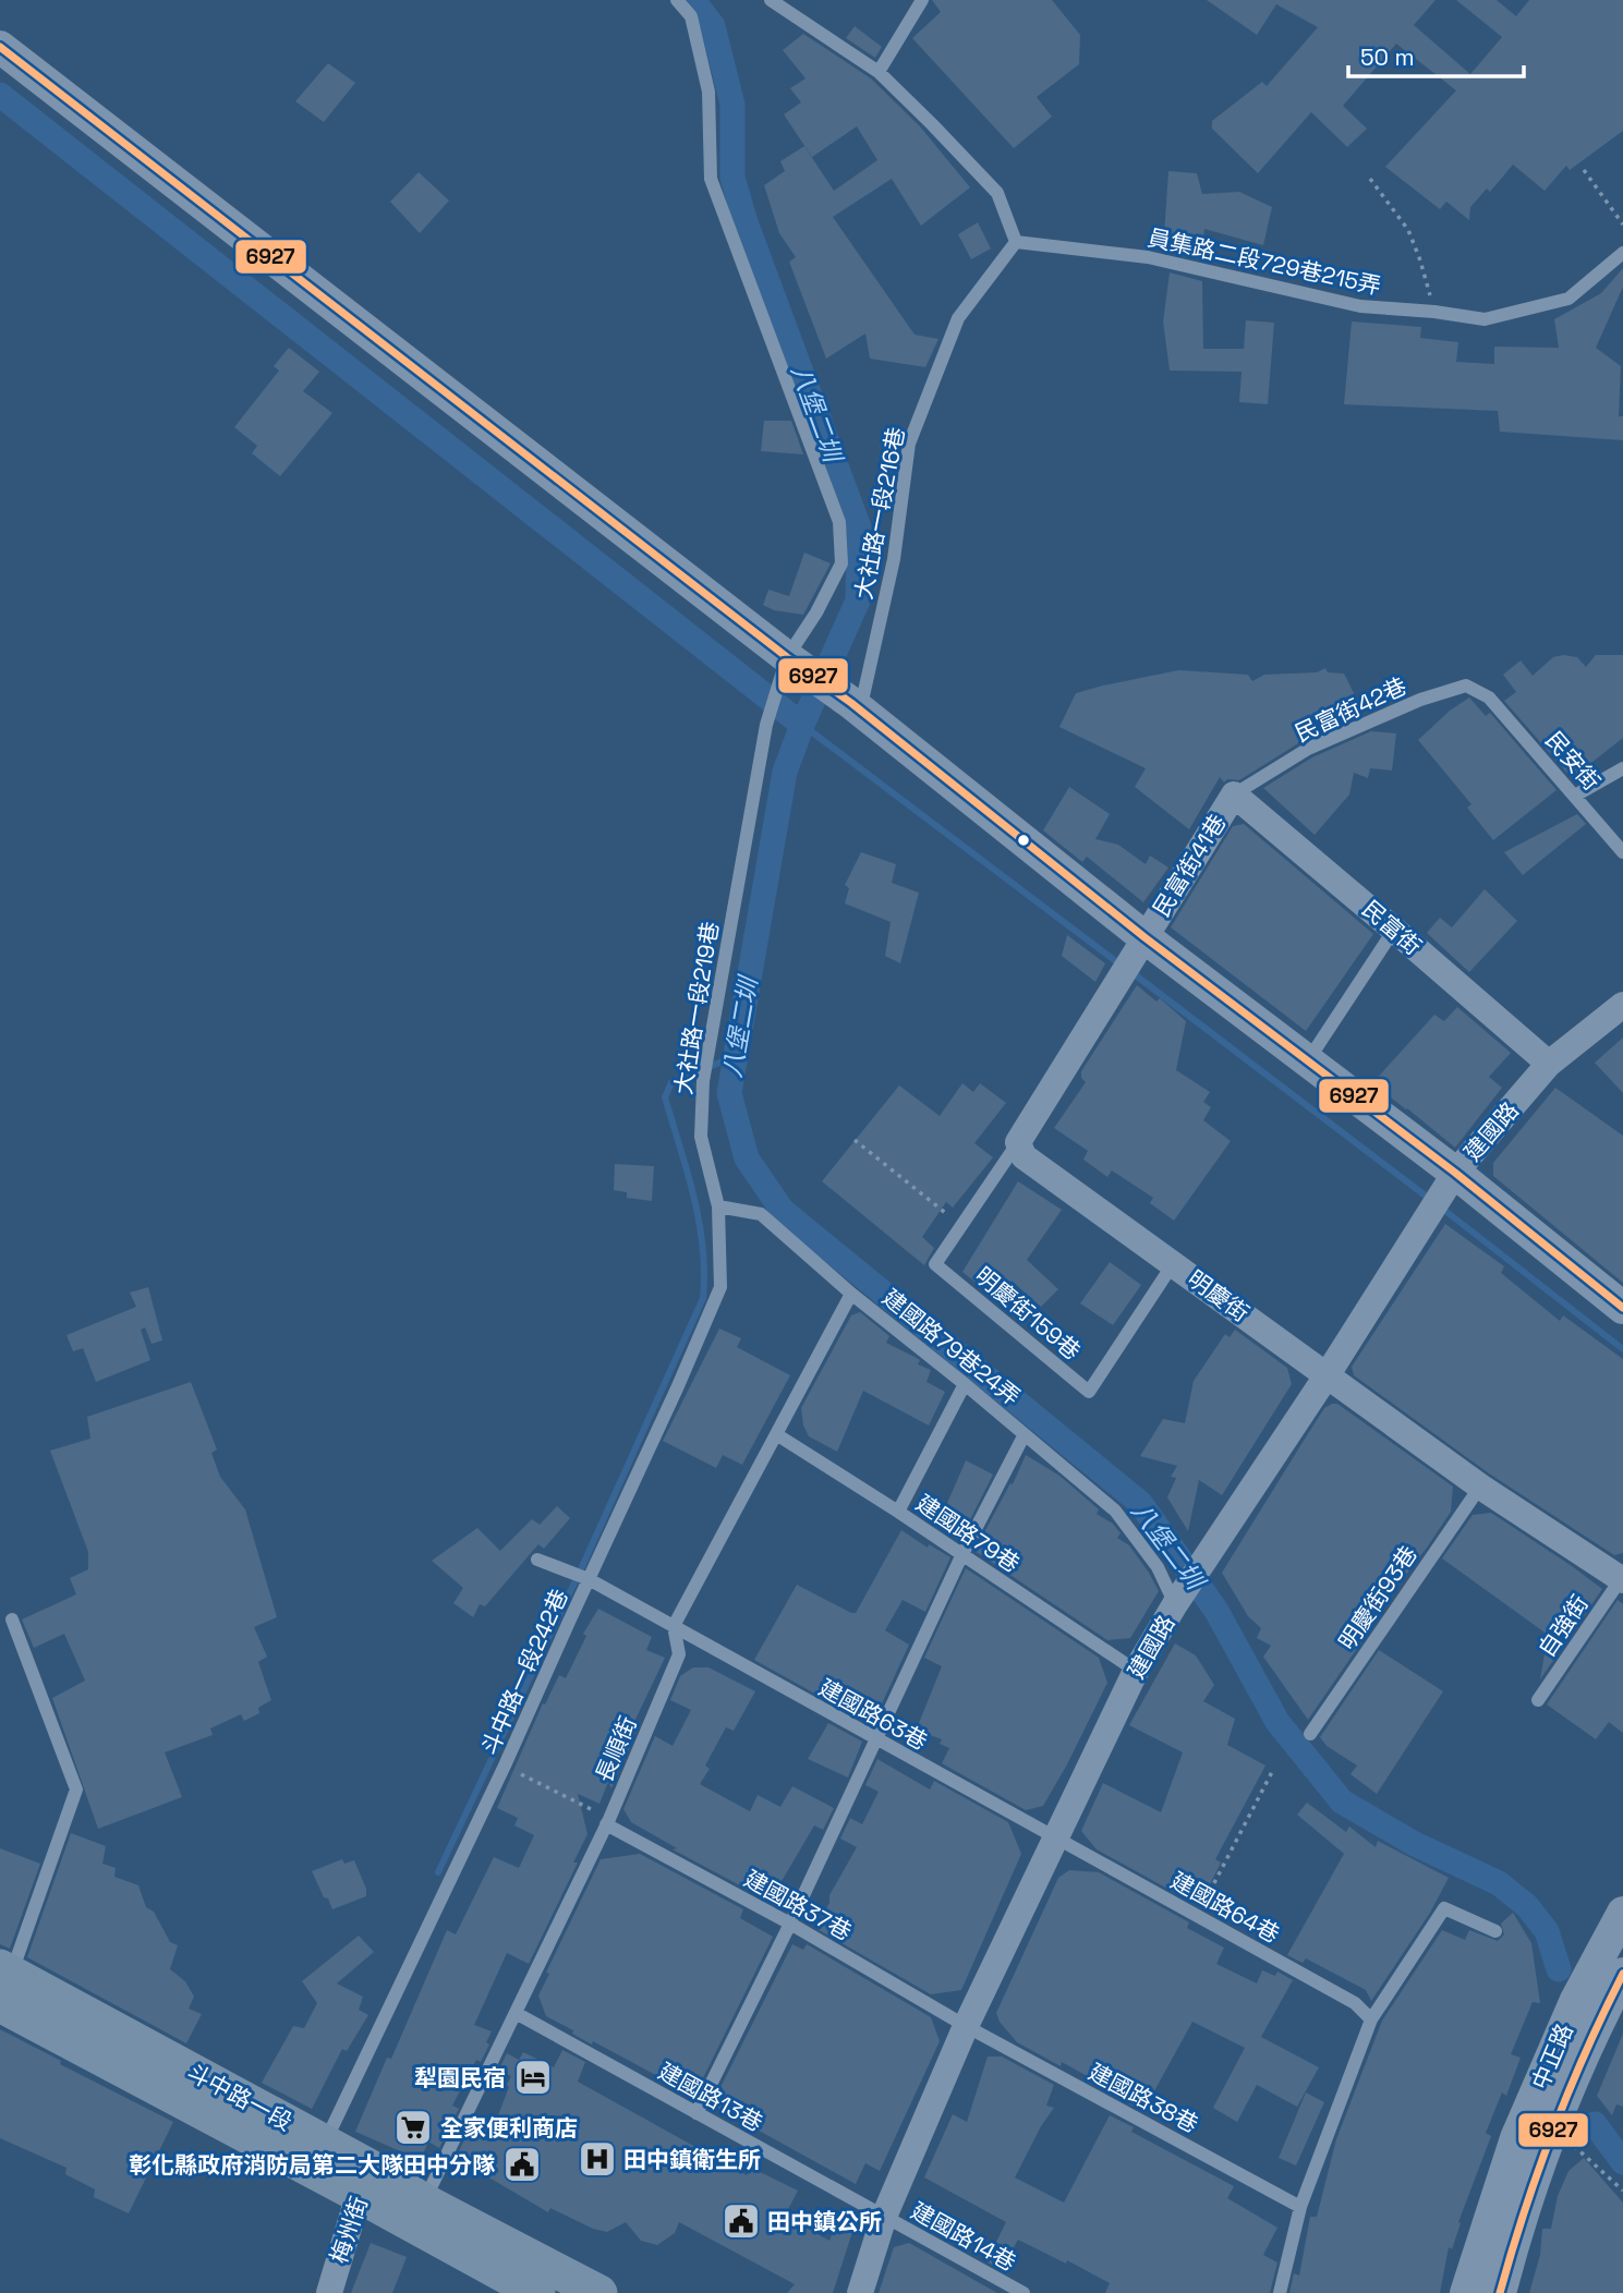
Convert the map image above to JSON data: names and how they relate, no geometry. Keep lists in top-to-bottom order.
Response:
{
  "streets": {
    "main road": ["斗中路一段"],
    "street": [
      "民富街41巷",
      "民富街",
      "建國路",
      "明慶街",
      "中正路",
      "梅州街"
    ],
    "lane": [
      "員集路二段729巷215弄",
      "大社路一段216巷",
      "民富街42巷",
      "民安街",
      "大社路一段219巷",
      "明慶街159巷",
      "建國路79巷24弄",
      "建國路79巷",
      "明慶街93巷",
      "自強街",
      "斗中路一段242巷",
      "建國路63巷",
      "長順街",
      "建國路37巷",
      "建國路64巷",
      "建國路13巷",
      "建國路38巷",
      "建國路14巷"
    ]
  },
  "crossings": [
    ["員集路二段729巷215弄", "大社路一段216巷"],
    ["民富街42巷", "民安街"],
    ["民富街42巷", "民富街41巷"],
    ["民富街42巷", "民富街"],
    ["民富街41巷", "民富街"],
    ["民富街", "建國路"],
    ["大社路一段219巷", "斗中路一段242巷"],
    ["建國路", "明慶街"],
    ["建國路", "建國路79巷24弄"],
    ["建國路", "建國路79巷"],
    ["建國路", "建國路63巷"],
    ["建國路", "建國路37巷"],
    ["建國路", "建國路64巷"],
    ["建國路", "建國路13巷"],
    ["建國路", "建國路38巷"],
    ["建國路", "建國路14巷"],
    ["明慶街", "明慶街159巷"],
    ["明慶街", "明慶街93巷"],
    ["明慶街", "自強街"],
    ["建國路79巷24弄", "建國路79巷"],
    ["建國路79巷24弄", "建國路63巷"],
    ["建國路79巷24弄", "建國路37巷"],
    ["建國路79巷24弄", "建國路13巷"],
    ["斗中路一段242巷", "建國路63巷"],
    ["斗中路一段242巷", "斗中路一段"],
    ["建國路63巷", "長順街"],
    ["建國路63巷", "建國路64巷"],
    ["長順街", "建國路37巷"],
    ["長順街", "斗中路一段"],
    ["長順街", "建國路13巷"],
    ["建國路37巷", "建國路38巷"],
    ["斗中路一段", "梅州街"],
    ["建國路13巷", "建國路14巷"]
  ],
  "water": ["八堡二圳"],
  "places": {
    "hotel": ["犁園民宿"],
    "supermarket": ["全家便利商店"],
    "hospital": ["田中鎮衛生所"],
    "public building": ["彰化縣政府消防局第二大隊田中分隊", "田中鎮公所"]
  },
  "lines": ["transit line 6927"],
  "scale_bar": "50 m"
}
